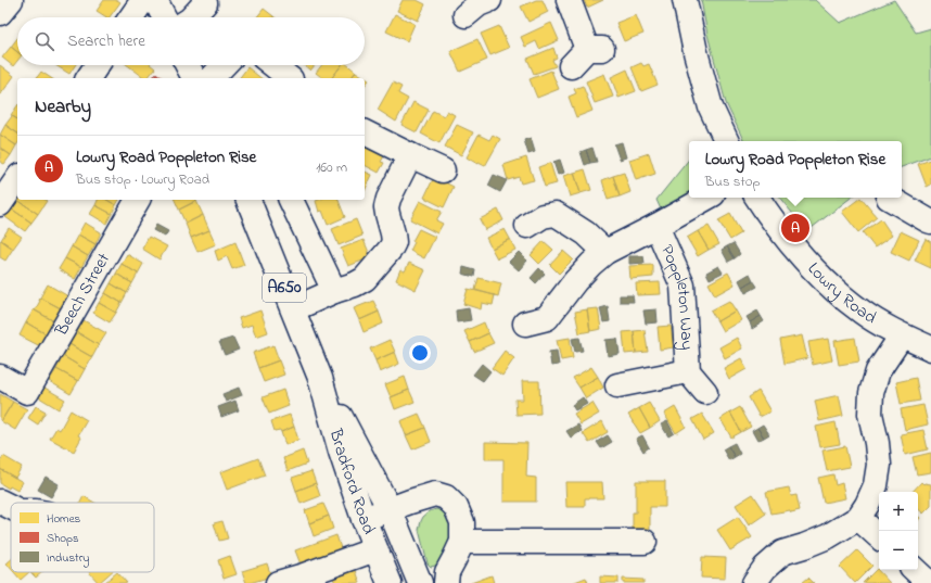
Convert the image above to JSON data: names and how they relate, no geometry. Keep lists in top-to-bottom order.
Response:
{
  "streets": {
    "street": [
      "A650",
      "Lowry Road",
      "Beech Street",
      "Poppleton Way",
      "Bradford Road"
    ]
  },
  "legend": ["Homes", "Shops", "Industry"],
  "page": {
    "search": "Search here",
    "heading": "Nearby",
    "list": [
      {
        "mark": "A",
        "name": "Lowry Road Poppleton Rise",
        "note": "Bus stop · Lowry Road",
        "value": "160 m"
      }
    ],
    "popup": ["Lowry Road Poppleton Rise", "Bus stop"],
    "pins": "A",
    "map_buttons": ["+", "−"]
  }
}
